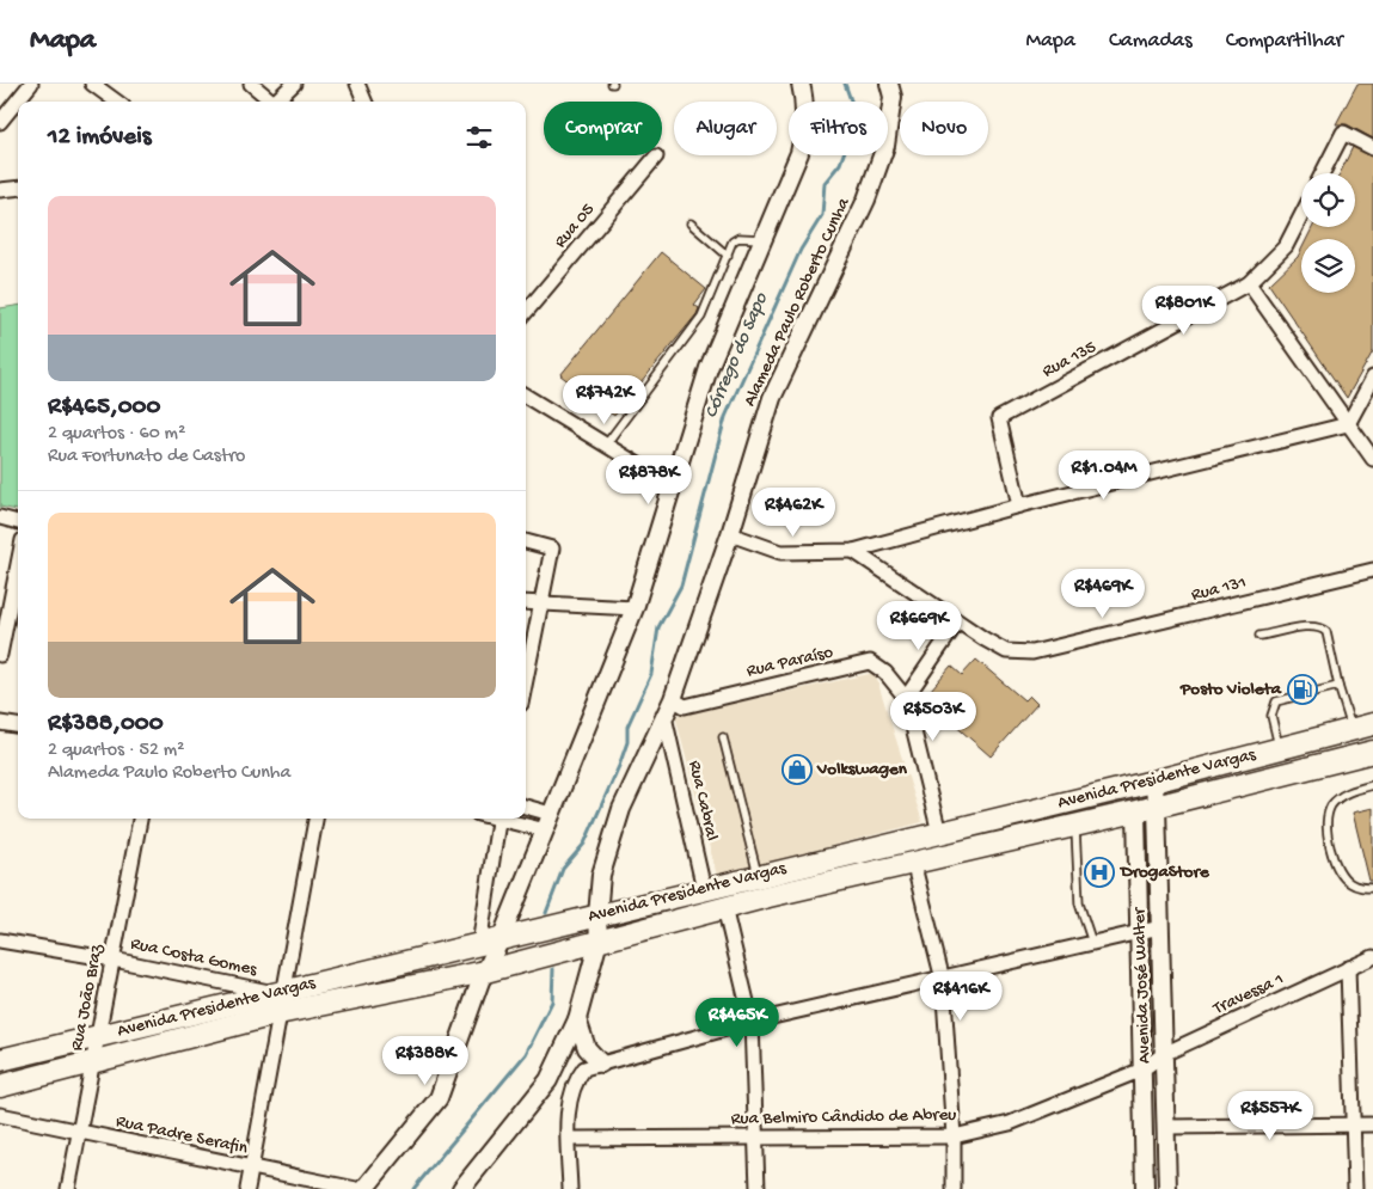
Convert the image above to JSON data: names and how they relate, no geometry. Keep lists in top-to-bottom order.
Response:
{
  "streets": {
    "main road": ["Avenida Presidente Vargas"],
    "street": [
      "Rua 05",
      "Alameda Paulo Roberto Cunha",
      "Rua 135",
      "Rua 131",
      "Rua Paraíso",
      "Rua Cabral",
      "Rua Costa Gomes",
      "Avenida José Walter",
      "Travessa 1",
      "Rua João Braz",
      "Rua Belmiro Cândido de Abreu",
      "Rua Padre Serafin"
    ]
  },
  "crossings": [
    ["Alameda Paulo Roberto Cunha", "Rua Paraíso"],
    ["Alameda Paulo Roberto Cunha", "Avenida Presidente Vargas"],
    ["Alameda Paulo Roberto Cunha", "Rua Cabral"],
    ["Rua Paraíso", "Avenida Presidente Vargas"],
    ["Avenida Presidente Vargas", "Rua Cabral"],
    ["Avenida Presidente Vargas", "Rua Costa Gomes"],
    ["Avenida Presidente Vargas", "Avenida José Walter"],
    ["Avenida Presidente Vargas", "Rua João Braz"],
    ["Rua Costa Gomes", "Rua João Braz"],
    ["Avenida José Walter", "Travessa 1"],
    ["Avenida José Walter", "Rua Belmiro Cândido de Abreu"],
    ["Travessa 1", "Rua Belmiro Cândido de Abreu"],
    ["Rua João Braz", "Rua Padre Serafin"]
  ],
  "water": ["Córrego do Sapo"],
  "places": {
    "fuel station": ["Posto Violeta"],
    "shop": ["Volkswagen"],
    "hospital": ["DrogaStore"]
  },
  "page": {
    "header": "Mapa",
    "nav": ["Mapa", "Camadas", "Compartilhar"],
    "chip": [
      "Comprar",
      "Alugar",
      "Filtros",
      "Novo"
    ],
    "heading": "12 imóveis",
    "list": [
      {
        "name": "R$465,000",
        "note": "2 quartos · 60 m² · Rua Fortunato de Castro"
      },
      {
        "name": "R$388,000",
        "note": "2 quartos · 52 m² · Alameda Paulo Roberto Cunha"
      }
    ],
    "price": [
      "R$801K",
      "R$742K",
      "R$1.04M",
      "R$878K",
      "R$462K",
      "R$469K",
      "R$669K",
      "R$503K",
      "R$416K",
      "R$465K",
      "R$388K",
      "R$557K"
    ]
  }
}
